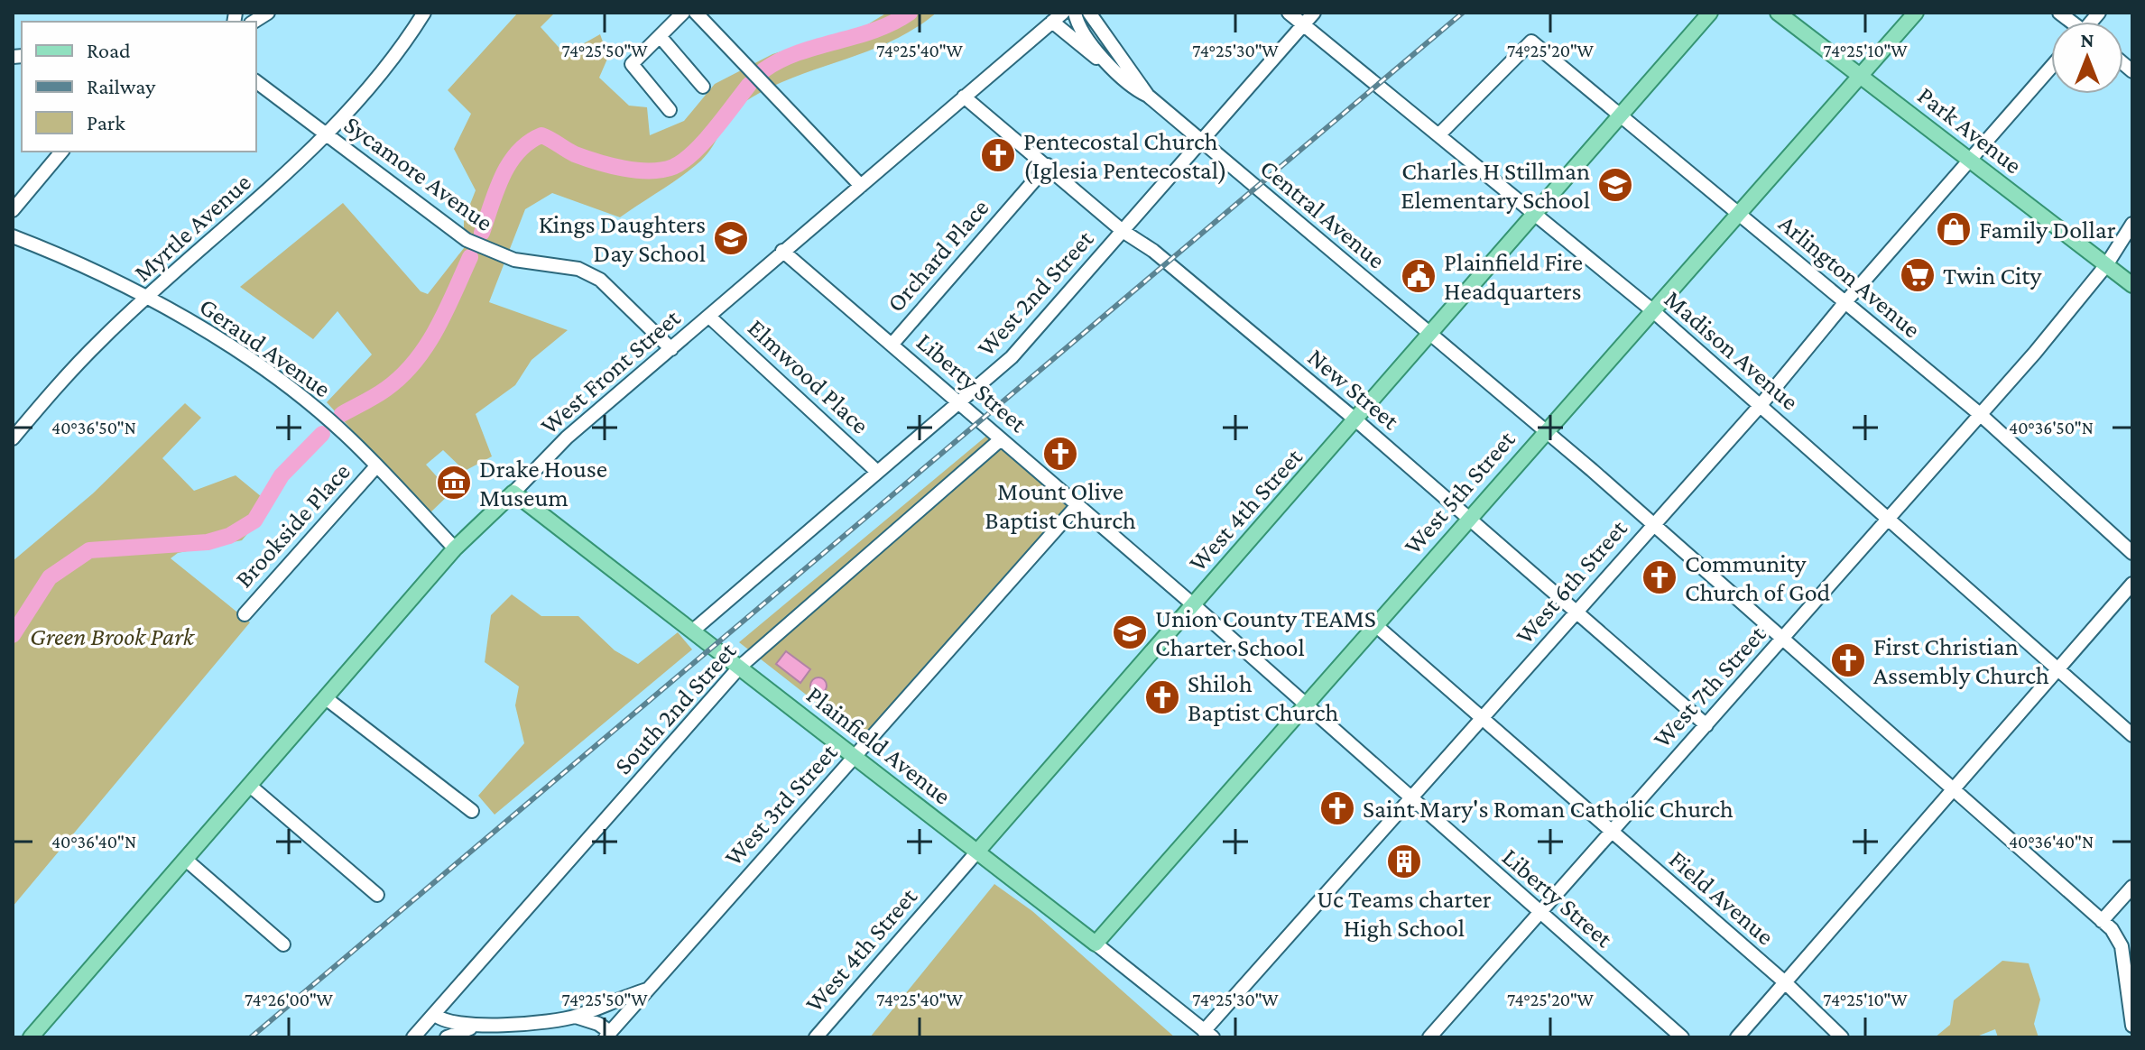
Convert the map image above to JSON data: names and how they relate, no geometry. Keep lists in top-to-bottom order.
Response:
{
  "streets": {
    "main road": [
      "Park Avenue",
      "West Front Street",
      "West 5th Street",
      "West 4th Street",
      "Plainfield Avenue"
    ],
    "street": [
      "Sycamore Avenue",
      "Central Avenue",
      "Myrtle Avenue",
      "Orchard Place",
      "Arlington Avenue",
      "West 2nd Street",
      "Geraud Avenue",
      "Madison Avenue",
      "Elmwood Place",
      "Liberty Street",
      "New Street",
      "Brookside Place",
      "West 6th Street",
      "West 7th Street",
      "South 2nd Street",
      "West 3rd Street",
      "Field Avenue"
    ]
  },
  "crossings": [
    ["Park Avenue", "West 5th Street"],
    ["Park Avenue", "West 6th Street"],
    ["Park Avenue", "West 7th Street"],
    ["Sycamore Avenue", "Myrtle Avenue"],
    ["Sycamore Avenue", "West Front Street"],
    ["Central Avenue", "West 2nd Street"],
    ["Central Avenue", "West 5th Street"],
    ["Central Avenue", "West 4th Street"],
    ["Central Avenue", "West 6th Street"],
    ["Central Avenue", "West 7th Street"],
    ["Myrtle Avenue", "Geraud Avenue"],
    ["Orchard Place", "Liberty Street"],
    ["Orchard Place", "New Street"],
    ["Arlington Avenue", "Madison Avenue"],
    ["Arlington Avenue", "West 5th Street"],
    ["Arlington Avenue", "West 4th Street"],
    ["Arlington Avenue", "West 6th Street"],
    ["Arlington Avenue", "West 7th Street"],
    ["West 2nd Street", "Madison Avenue"],
    ["West 2nd Street", "Elmwood Place"],
    ["West 2nd Street", "Liberty Street"],
    ["West 2nd Street", "New Street"],
    ["West 2nd Street", "Plainfield Avenue"],
    ["Geraud Avenue", "West Front Street"],
    ["Geraud Avenue", "Brookside Place"],
    ["Madison Avenue", "West 5th Street"],
    ["Madison Avenue", "West 4th Street"],
    ["Madison Avenue", "West 6th Street"],
    ["Madison Avenue", "West 7th Street"],
    ["West Front Street", "Elmwood Place"],
    ["West Front Street", "Liberty Street"],
    ["West Front Street", "New Street"],
    ["West Front Street", "Plainfield Avenue"],
    ["Liberty Street", "West 5th Street"],
    ["Liberty Street", "West 4th Street"],
    ["Liberty Street", "West 6th Street"],
    ["Liberty Street", "West 7th Street"],
    ["Liberty Street", "South 2nd Street"],
    ["Liberty Street", "West 3rd Street"],
    ["New Street", "West 5th Street"],
    ["New Street", "West 4th Street"],
    ["New Street", "West 6th Street"],
    ["New Street", "West 7th Street"],
    ["West 5th Street", "Plainfield Avenue"],
    ["West 5th Street", "Field Avenue"],
    ["West 4th Street", "Plainfield Avenue"],
    ["West 6th Street", "Plainfield Avenue"],
    ["West 6th Street", "Field Avenue"],
    ["West 7th Street", "Field Avenue"],
    ["South 2nd Street", "Plainfield Avenue"],
    ["Plainfield Avenue", "West 3rd Street"]
  ],
  "parks": ["Green Brook Park"],
  "places": {
    "church": [
      "Pentecostal Church (Iglesia Pentecostal)",
      "Mount Olive Baptist Church",
      "Community Church of God",
      "First Christian Assembly Church",
      "Shiloh Baptist Church",
      "Saint Mary's Roman Catholic Church"
    ],
    "school or university": ["Charles H Stillman Elementary School", "Kings Daughters Day School", "Union County TEAMS Charter School"],
    "shop": ["Family Dollar"],
    "supermarket": ["Twin City"],
    "public building": ["Plainfield Fire Headquarters"],
    "museum": ["Drake House Museum"],
    "building": ["Uc Teams charter High School"]
  },
  "legend": ["Road", "Railway", "Park"],
  "north": "top",
  "coordinates": [
    "74°25'50\"W",
    "74°25'40\"W",
    "74°25'30\"W",
    "74°25'20\"W",
    "74°25'10\"W",
    "40°36'50\"N",
    "40°36'40\"N",
    "74°26'00\"W"
  ]
}
